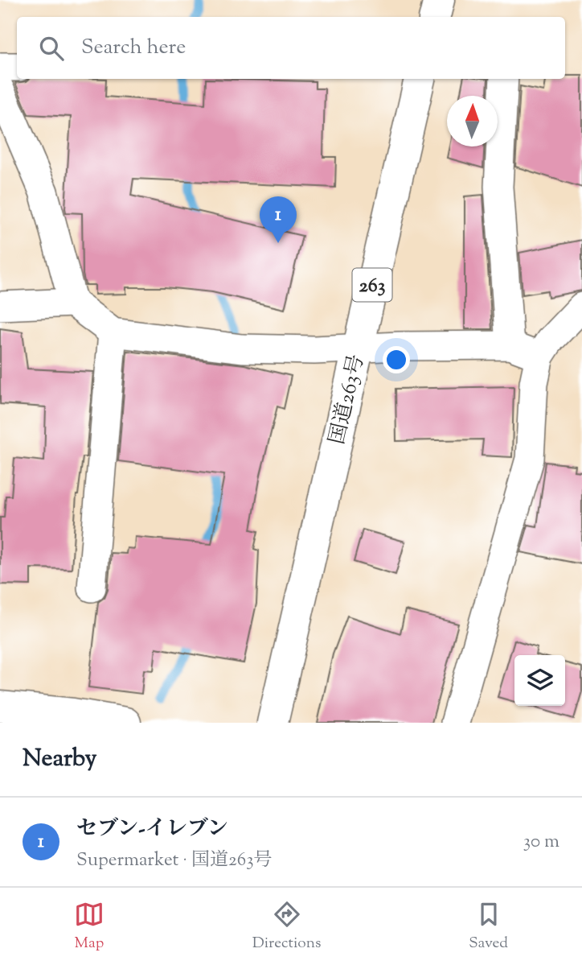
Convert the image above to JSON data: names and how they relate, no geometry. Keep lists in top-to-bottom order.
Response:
{
  "streets": {
    "main road": ["263", "国道263号"]
  },
  "north": "top",
  "page": {
    "search": "Search here",
    "pins": "1",
    "heading": "Nearby",
    "list": [
      {
        "mark": "1",
        "name": "セブン-イレブン",
        "note": "Supermarket · 国道263号",
        "value": "30 m"
      }
    ],
    "nav": ["Map", "Directions", "Saved"]
  }
}
